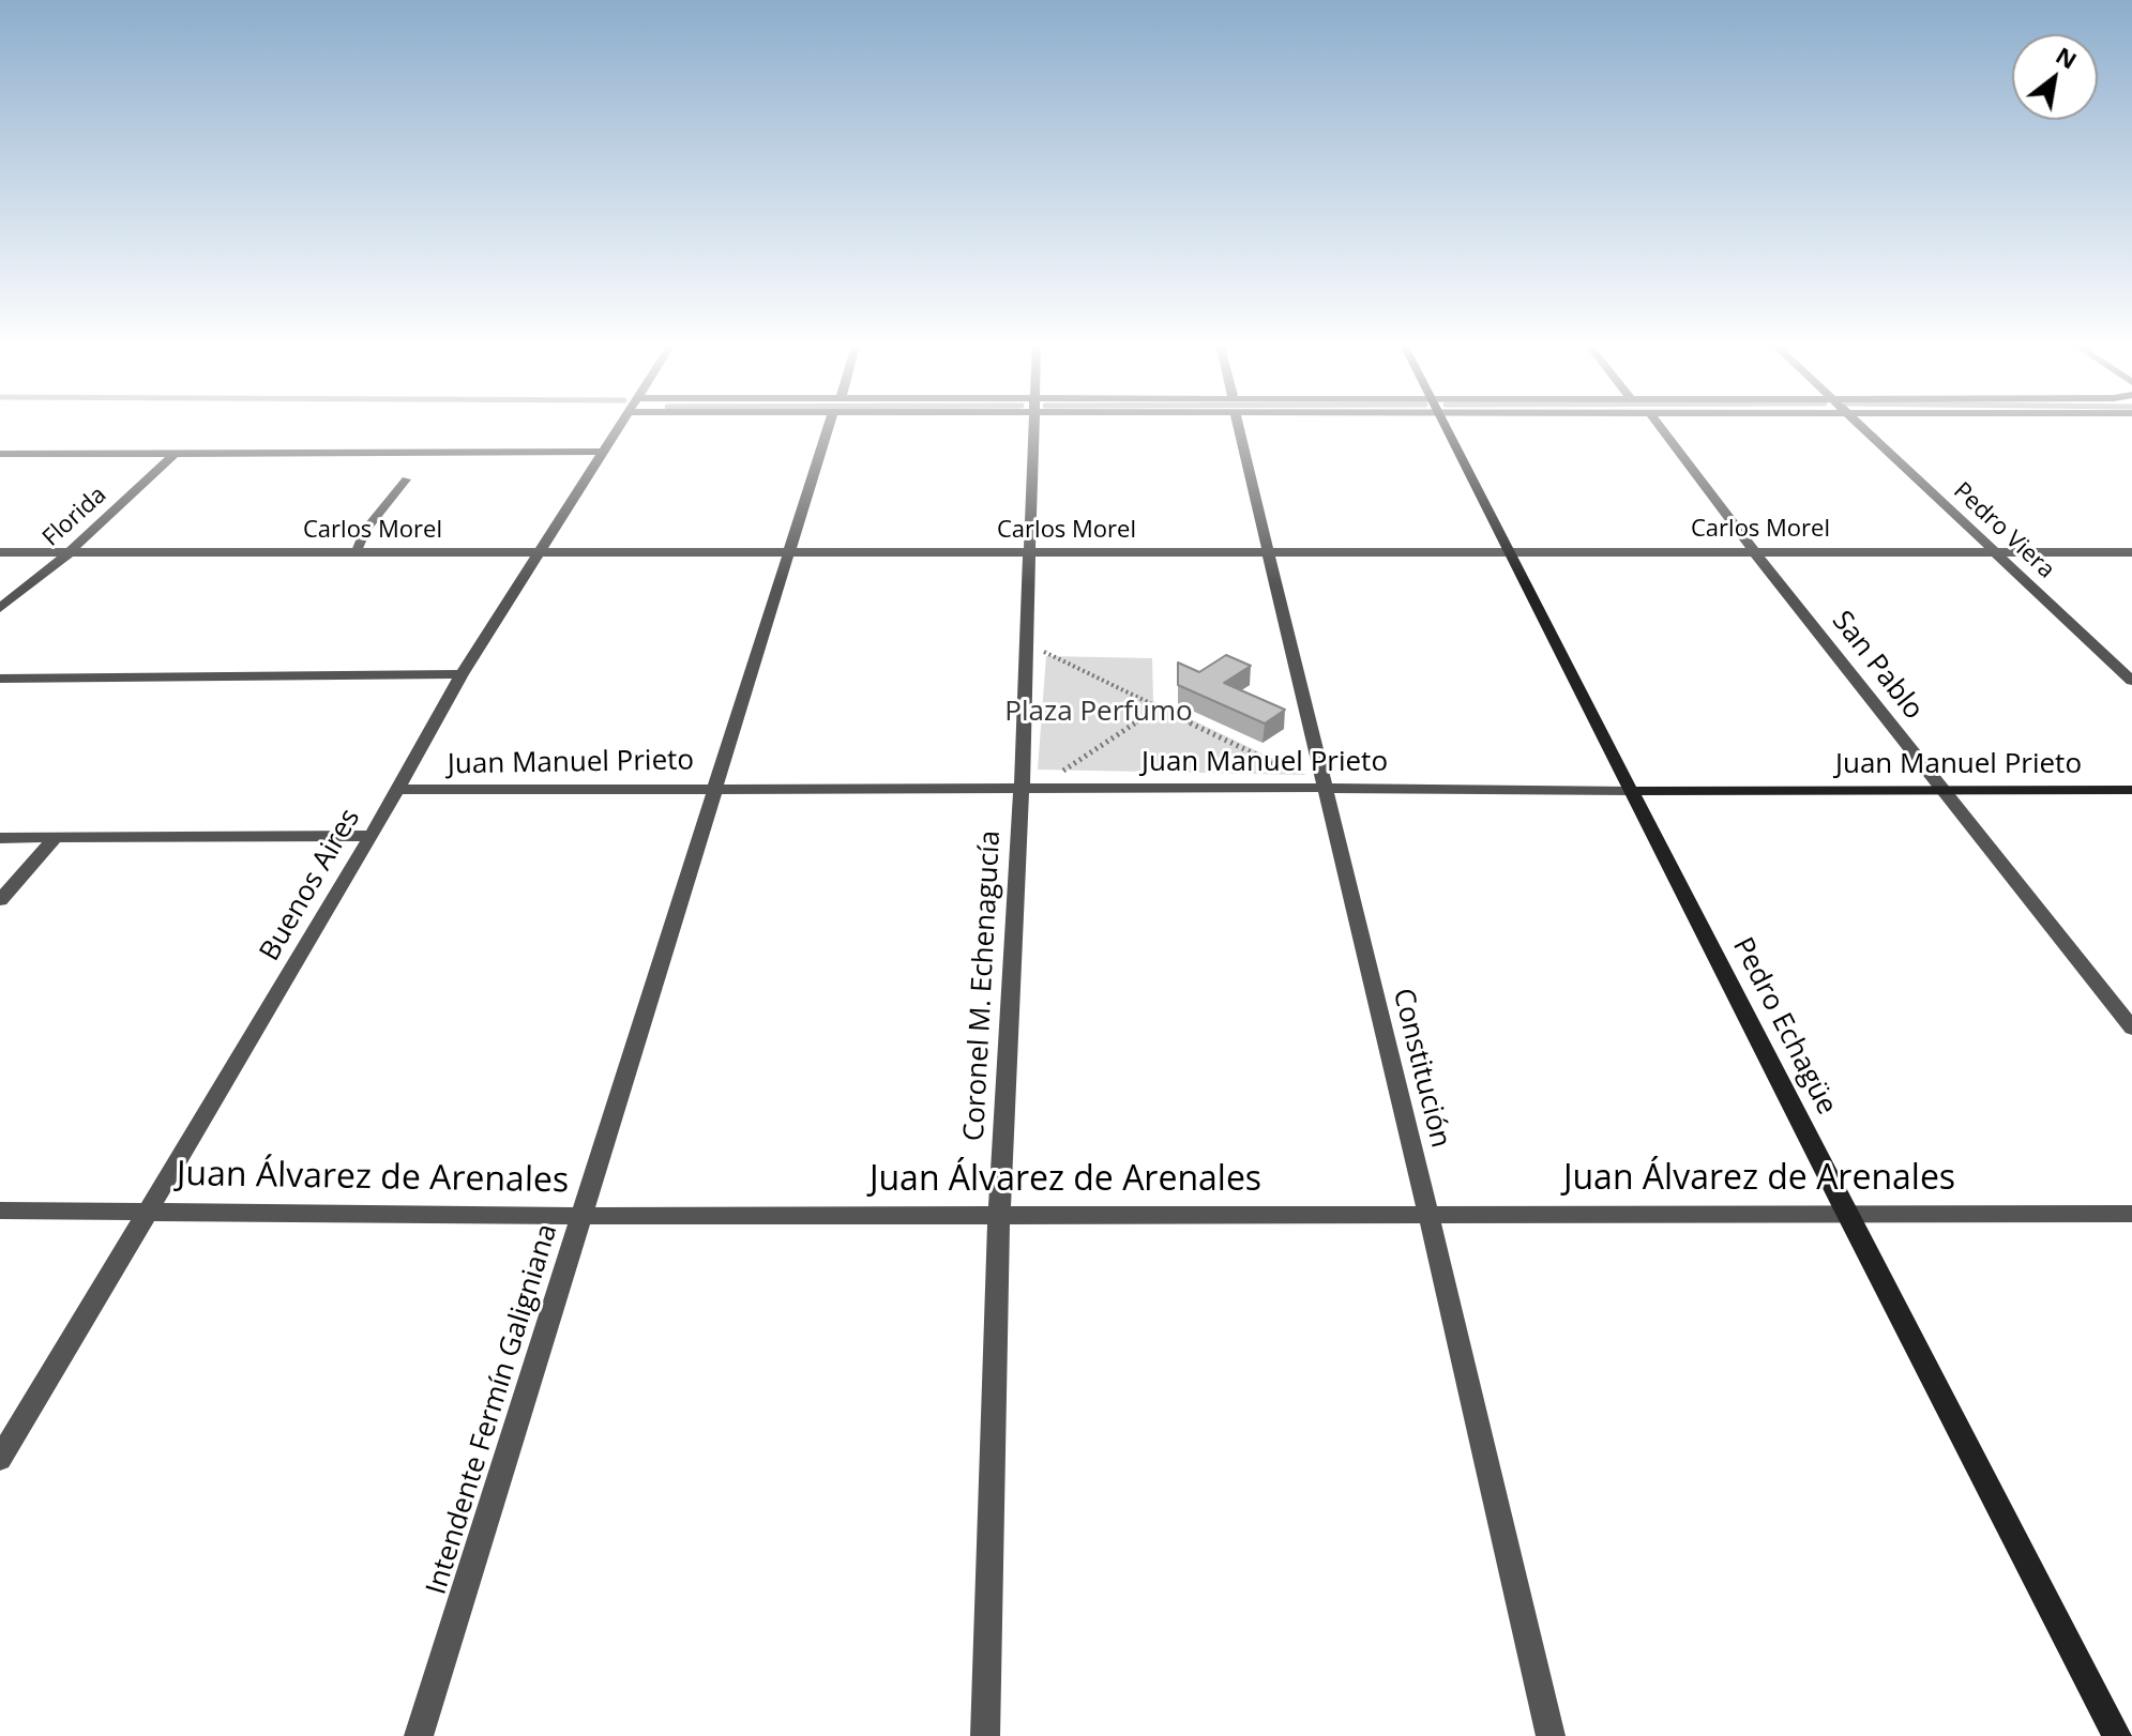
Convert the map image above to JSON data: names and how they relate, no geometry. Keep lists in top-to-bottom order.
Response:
{
  "streets": {
    "street": [
      "Florida",
      "Carlos Morel",
      "Pedro Viera",
      "San Pablo",
      "Juan Manuel Prieto",
      "Buenos Aires",
      "Coronel M. Echenagucía",
      "Pedro Echagüe",
      "Constitución",
      "Juan Álvarez de Arenales",
      "Intendente Fermín Galigniana"
    ]
  },
  "crossings": [
    ["Florida", "Carlos Morel"],
    ["Carlos Morel", "Pedro Viera"],
    ["Carlos Morel", "San Pablo"],
    ["Carlos Morel", "Buenos Aires"],
    ["Carlos Morel", "Coronel M. Echenagucía"],
    ["Carlos Morel", "Pedro Echagüe"],
    ["Carlos Morel", "Constitución"],
    ["Carlos Morel", "Intendente Fermín Galigniana"],
    ["San Pablo", "Juan Manuel Prieto"],
    ["Juan Manuel Prieto", "Buenos Aires"],
    ["Juan Manuel Prieto", "Coronel M. Echenagucía"],
    ["Juan Manuel Prieto", "Pedro Echagüe"],
    ["Juan Manuel Prieto", "Constitución"],
    ["Juan Manuel Prieto", "Intendente Fermín Galigniana"],
    ["Buenos Aires", "Juan Álvarez de Arenales"],
    ["Coronel M. Echenagucía", "Juan Álvarez de Arenales"],
    ["Pedro Echagüe", "Juan Álvarez de Arenales"],
    ["Constitución", "Juan Álvarez de Arenales"],
    ["Juan Álvarez de Arenales", "Intendente Fermín Galigniana"]
  ],
  "parks": ["Plaza Perfumo"],
  "north": "top right"
}
